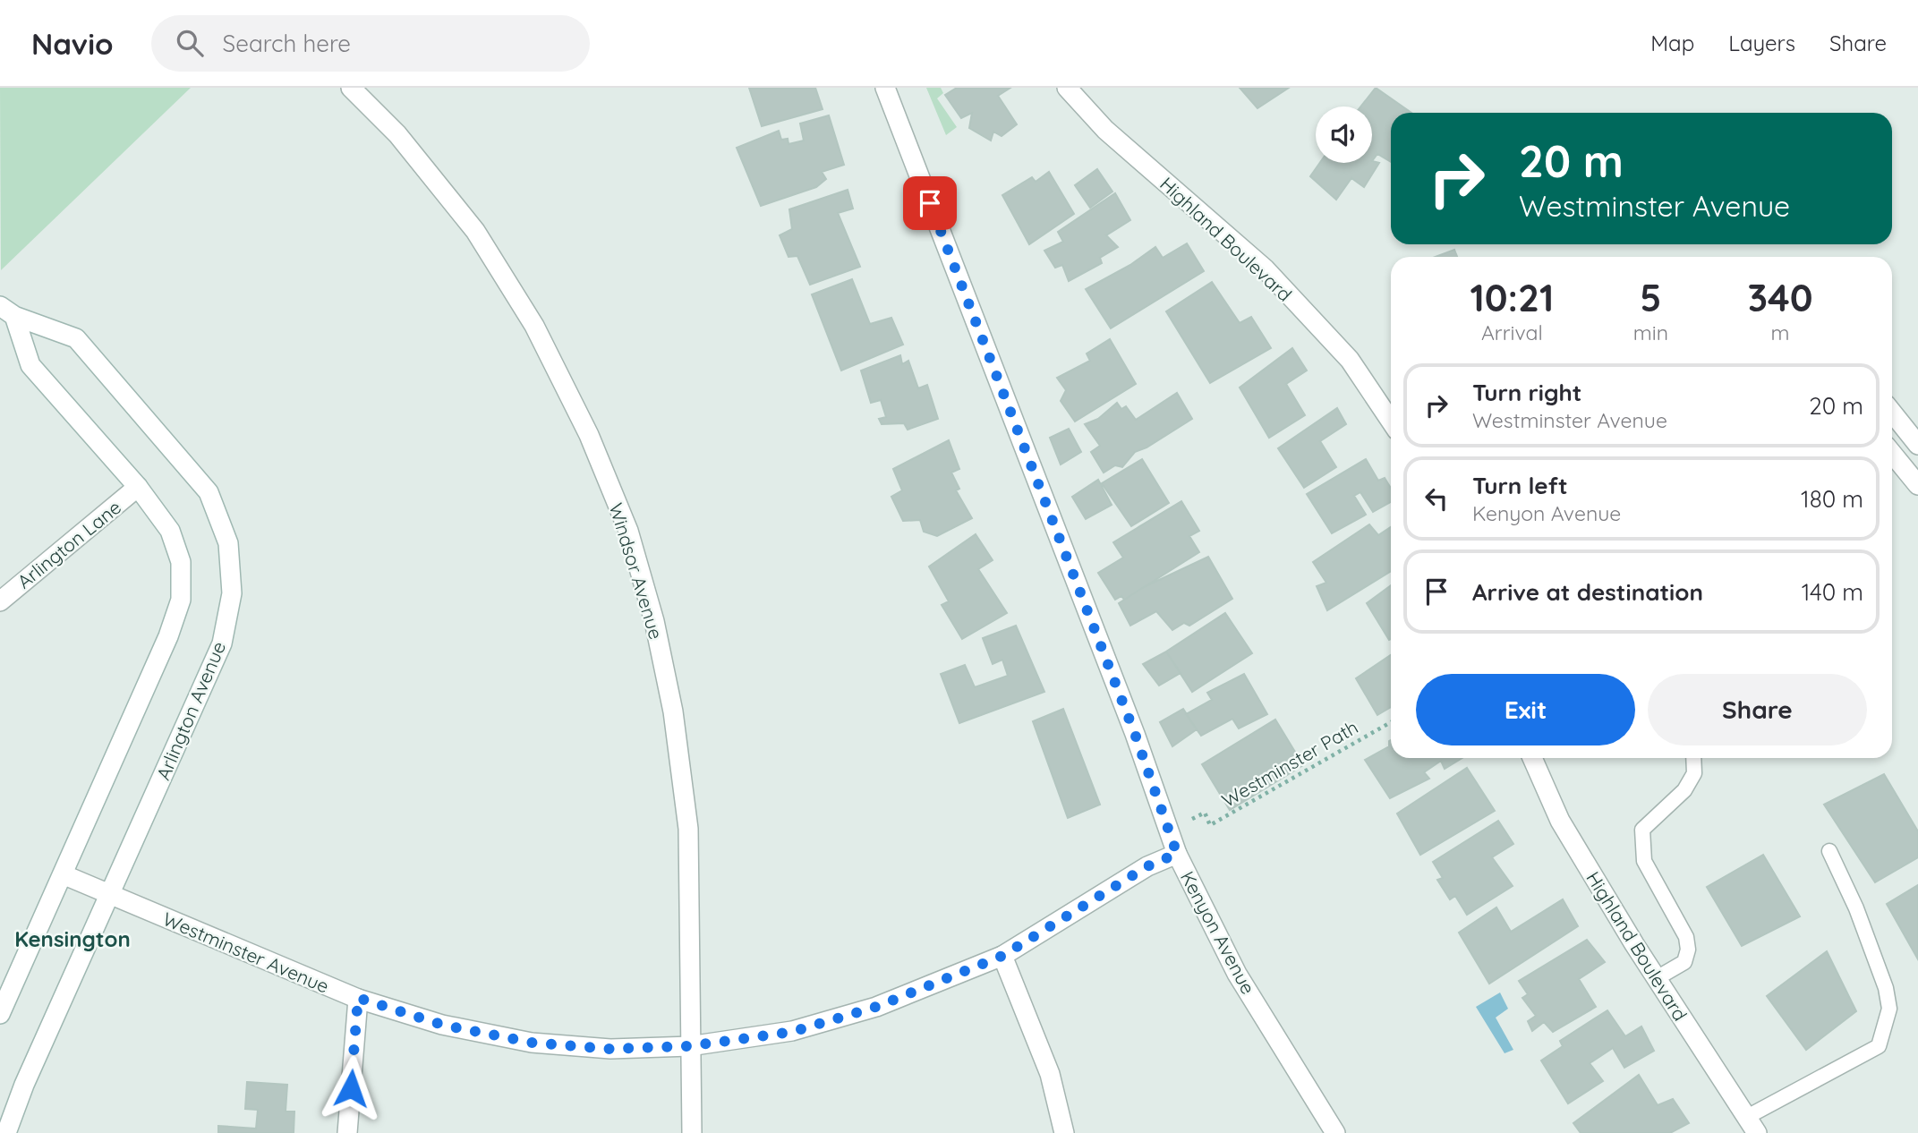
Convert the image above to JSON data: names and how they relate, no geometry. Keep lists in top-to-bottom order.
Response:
{
  "streets": {
    "street": [
      "Highland Boulevard",
      "Arlington Lane",
      "Windsor Avenue",
      "Arlington Avenue",
      "Kenyon Avenue",
      "Westminster Avenue"
    ],
    "path": ["Westminster Path"]
  },
  "crossings": [
    ["Arlington Lane", "Arlington Avenue"],
    ["Windsor Avenue", "Westminster Avenue"],
    ["Arlington Avenue", "Westminster Avenue"],
    ["Westminster Path", "Kenyon Avenue"],
    ["Kenyon Avenue", "Westminster Avenue"]
  ],
  "districts": ["Kensington"],
  "page": {
    "header": "Navio",
    "search": "Search here",
    "nav": ["Map", "Layers", "Share"],
    "turn": ["20 m", "Westminster Avenue"],
    "eta": [
      "10:21",
      "Arrival",
      "5",
      "min",
      "340",
      "m"
    ],
    "list": [
      {
        "name": "Turn right",
        "note": "Westminster Avenue",
        "value": "20 m"
      },
      {
        "name": "Turn left",
        "note": "Kenyon Avenue",
        "value": "180 m"
      },
      {
        "name": "Arrive at destination",
        "value": "140 m"
      }
    ],
    "buttons": ["Exit", "Share"]
  }
}
